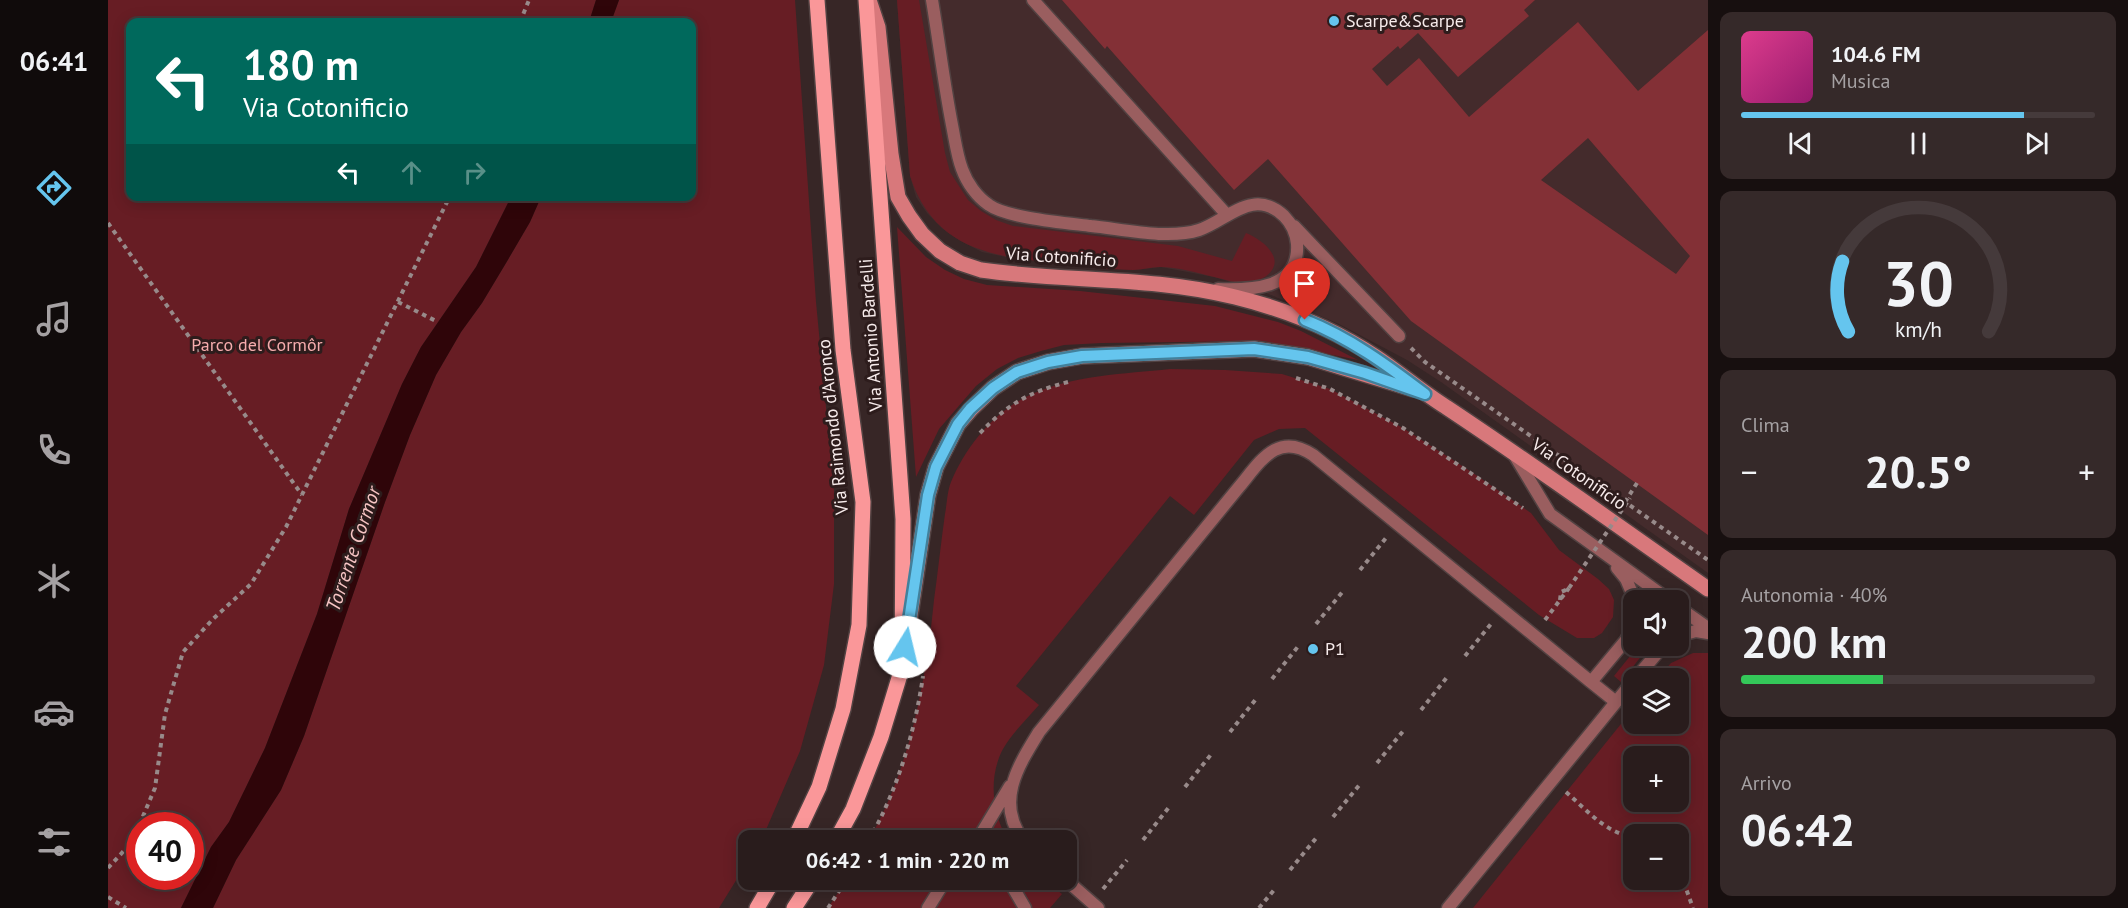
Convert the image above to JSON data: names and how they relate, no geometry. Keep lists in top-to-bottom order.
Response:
{
  "streets": {
    "main road": ["Via Antonio Bardelli", "Via Raimondo d'Aronco"],
    "street": ["Via Cotonificio"]
  },
  "crossings": [
    ["Via Cotonificio", "Via Antonio Bardelli"]
  ],
  "water": ["Torrente Cormor"],
  "parks": ["Parco del Cormôr"],
  "places": ["Scarpe&Scarpe", "P1"],
  "page": {
    "tabs": "06:41",
    "turn": ["180 m", "Via Cotonificio"],
    "song": ["104.6 FM", "Musica"],
    "tile": [
      "Clima",
      ["Autonomia · 40%", "200 km"],
      ["Arrivo", "06:42"]
    ],
    "heat": ["−", "20.5°", "+"],
    "map_buttons": ["+", "−"],
    "limit": "40",
    "trip": "06:42 · 1 min · 220 m",
    "gauge": ["30", "km/h"]
  }
}
